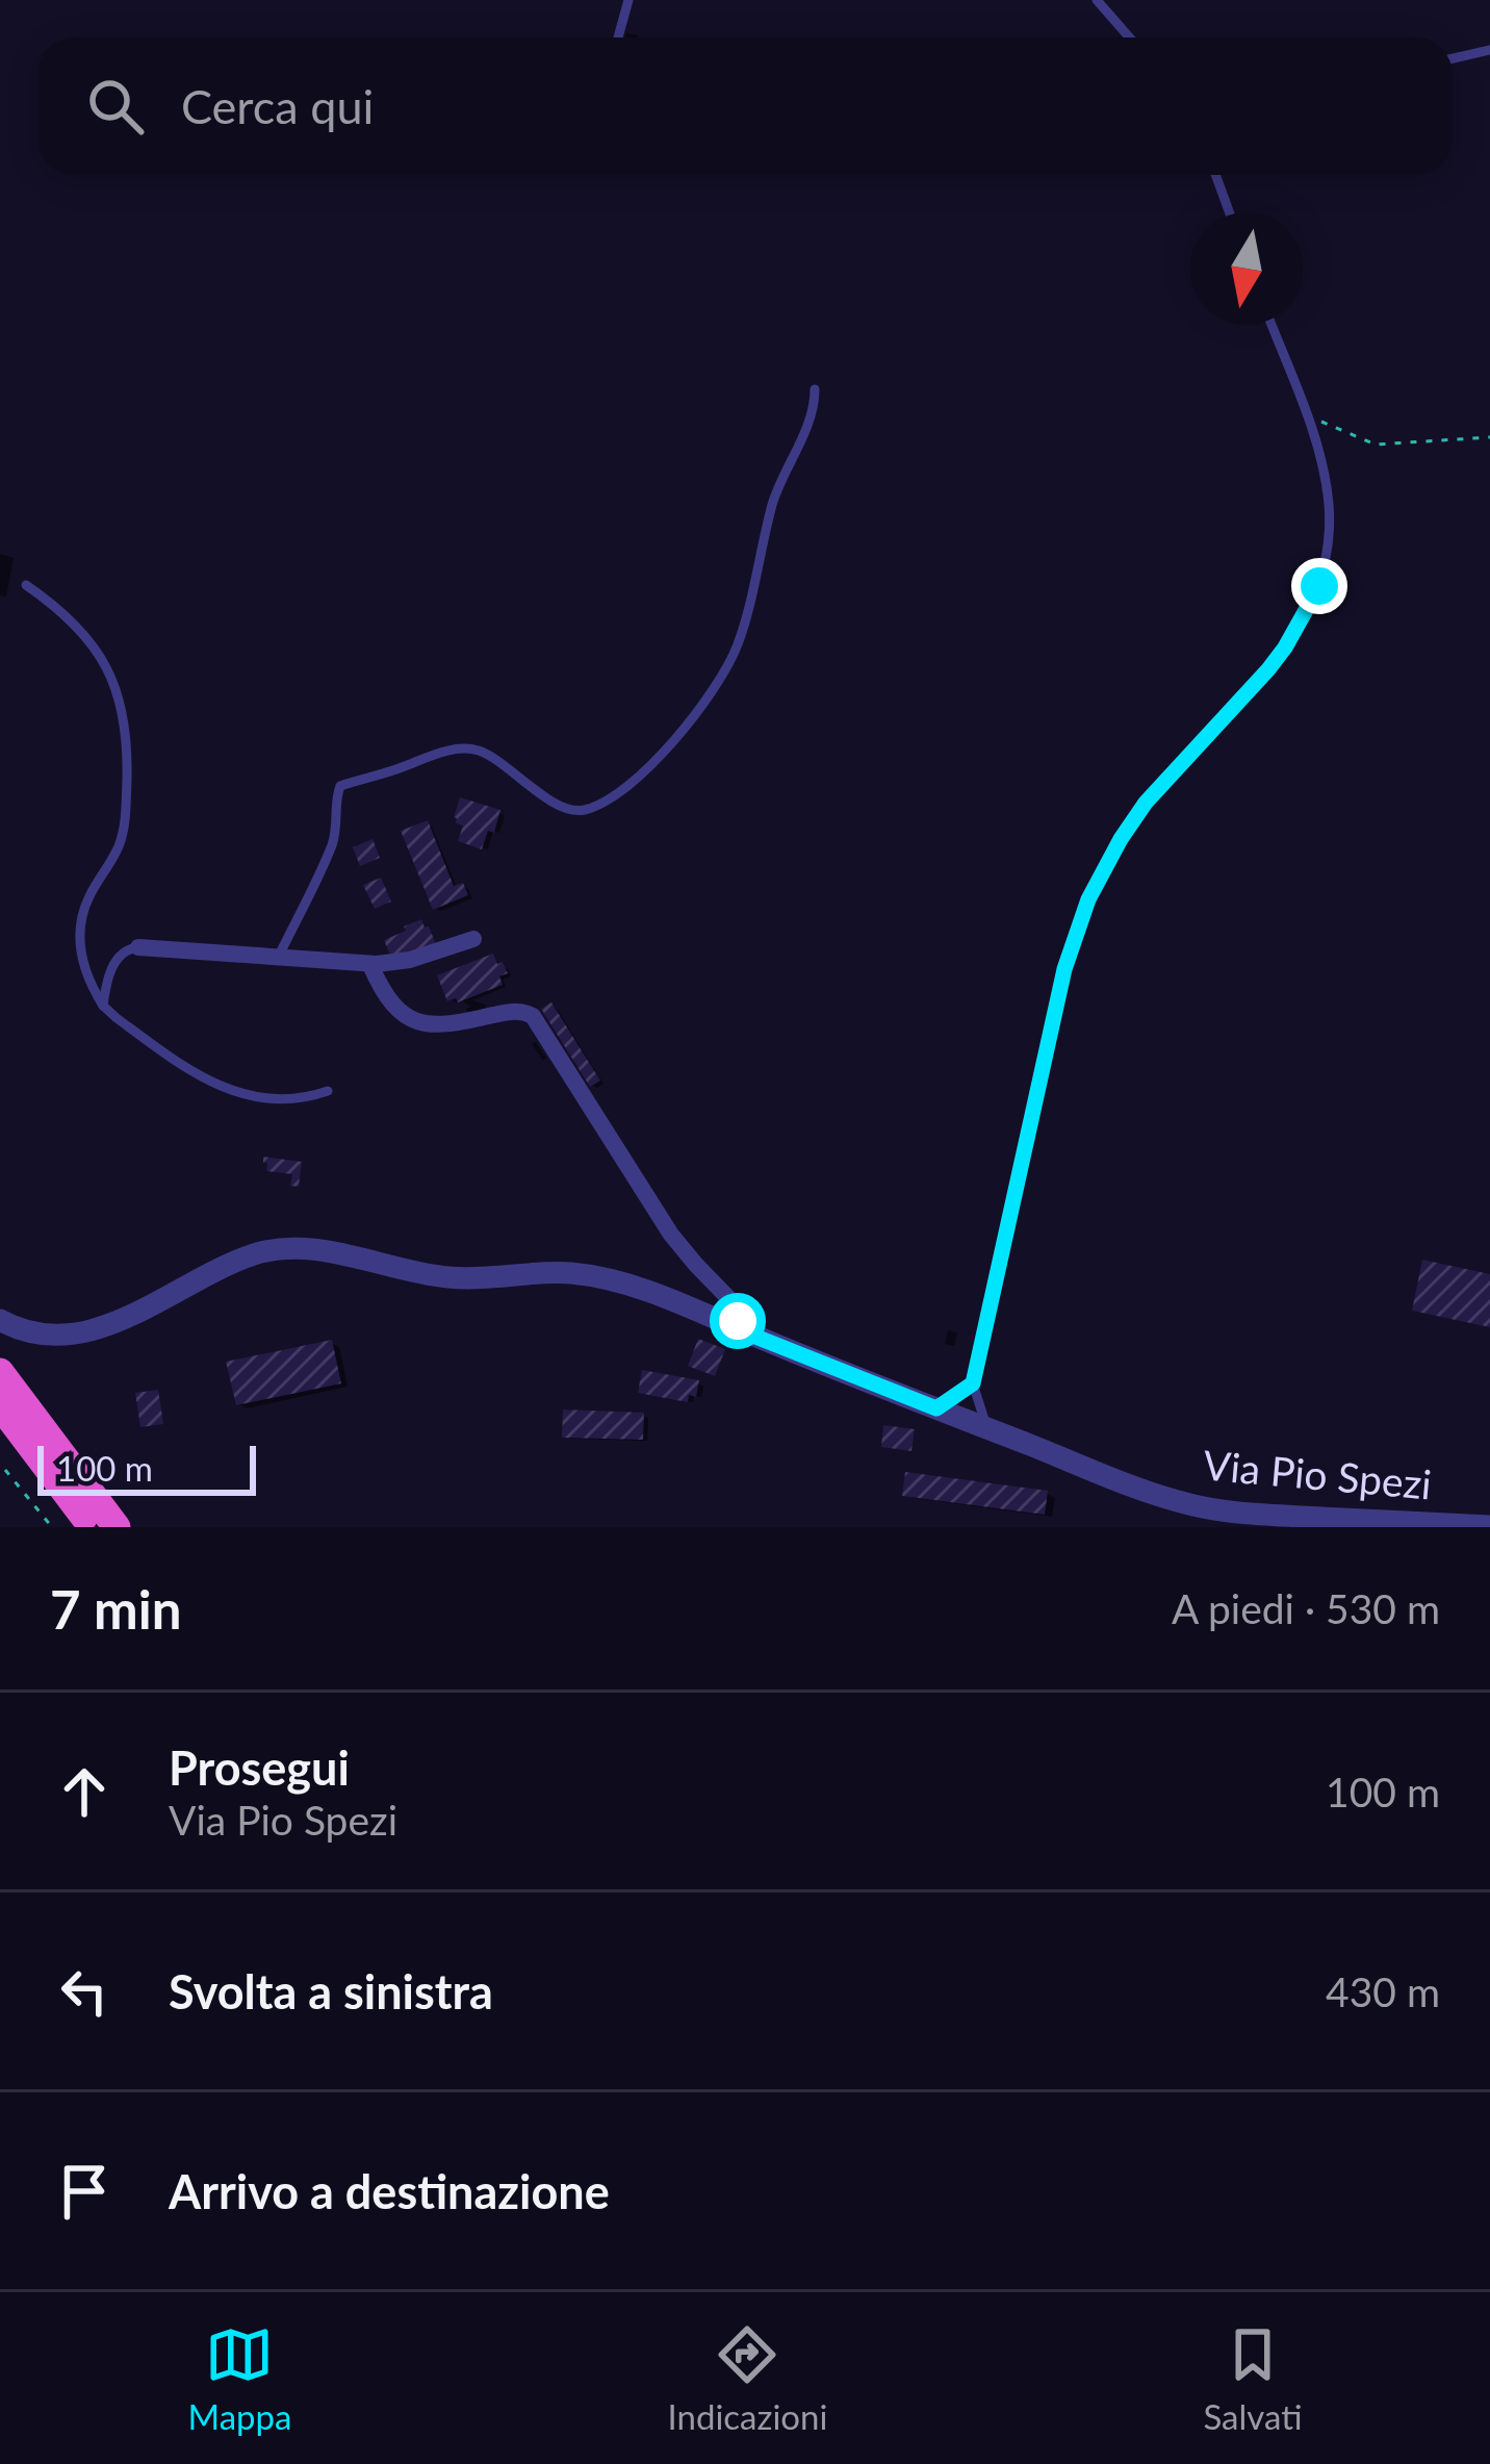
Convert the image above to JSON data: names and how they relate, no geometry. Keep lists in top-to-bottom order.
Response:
{
  "streets": {
    "street": ["Via Pio Spezi"]
  },
  "scale_bar": "100 m",
  "north": "bottom",
  "page": {
    "search": "Cerca qui",
    "scale": "100 m",
    "heading": ["7 min", "A piedi · 530 m"],
    "list": [
      ["Prosegui", "Via Pio Spezi", "100 m"],
      ["Svolta a sinistra", "430 m"],
      "Arrivo a destinazione"
    ],
    "nav": ["Mappa", "Indicazioni", "Salvati"]
  }
}
